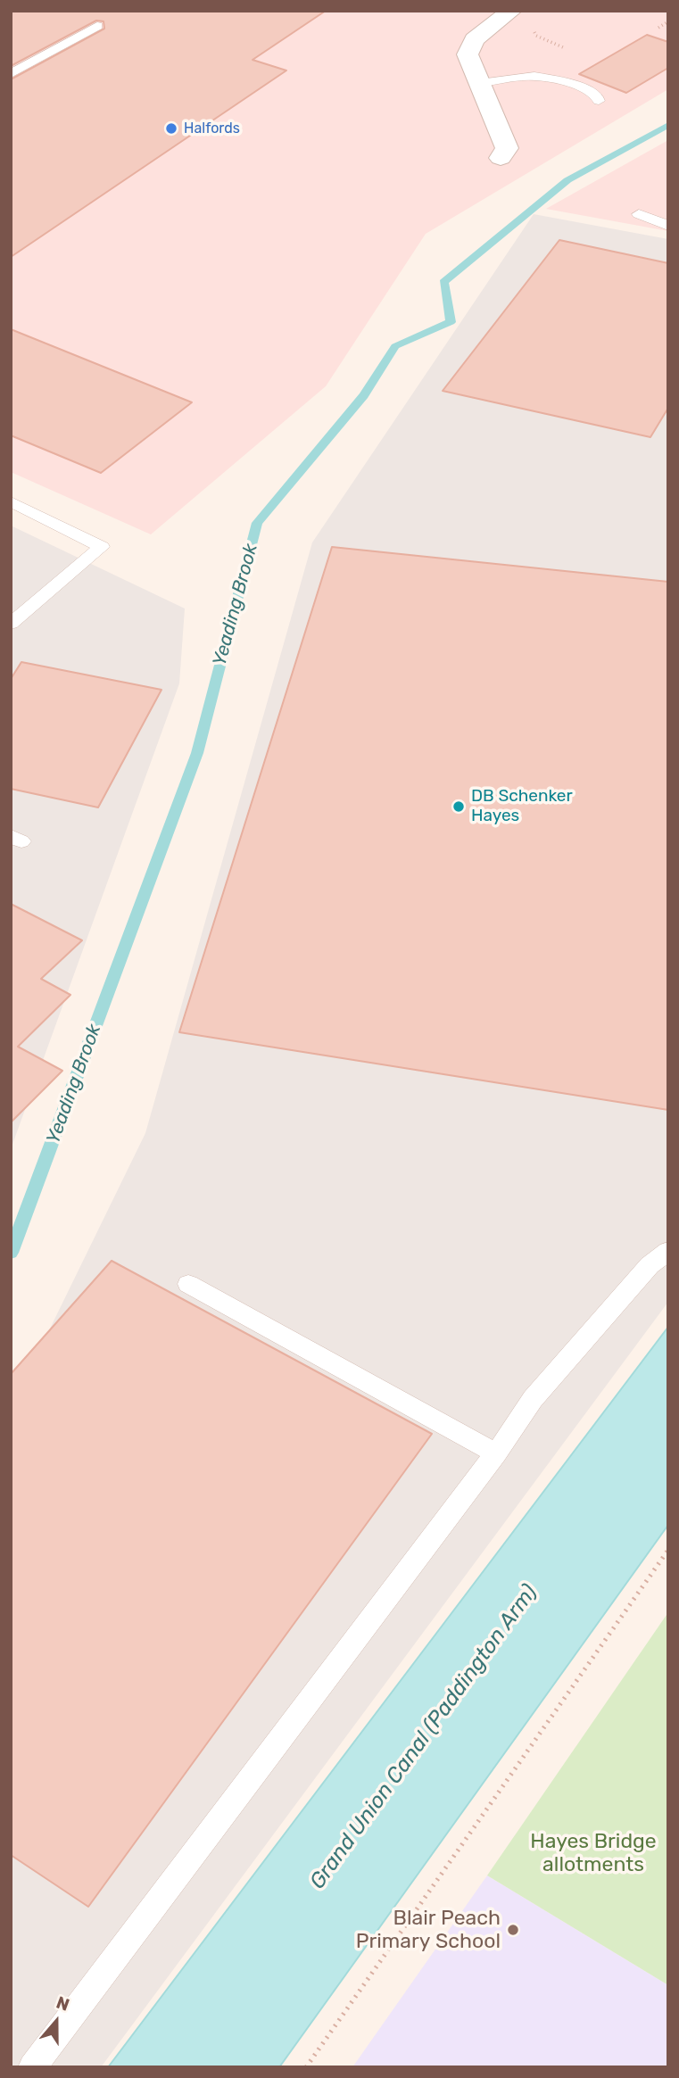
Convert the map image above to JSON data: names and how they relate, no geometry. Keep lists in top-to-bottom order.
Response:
{
  "water": ["Yeading Brook", "Grand Union Canal (Paddington Arm)"],
  "parks": ["Hayes Bridge allotments"],
  "places": ["Halfords", "DB Schenker Hayes", "Blair Peach Primary School"],
  "north": "top"
}
